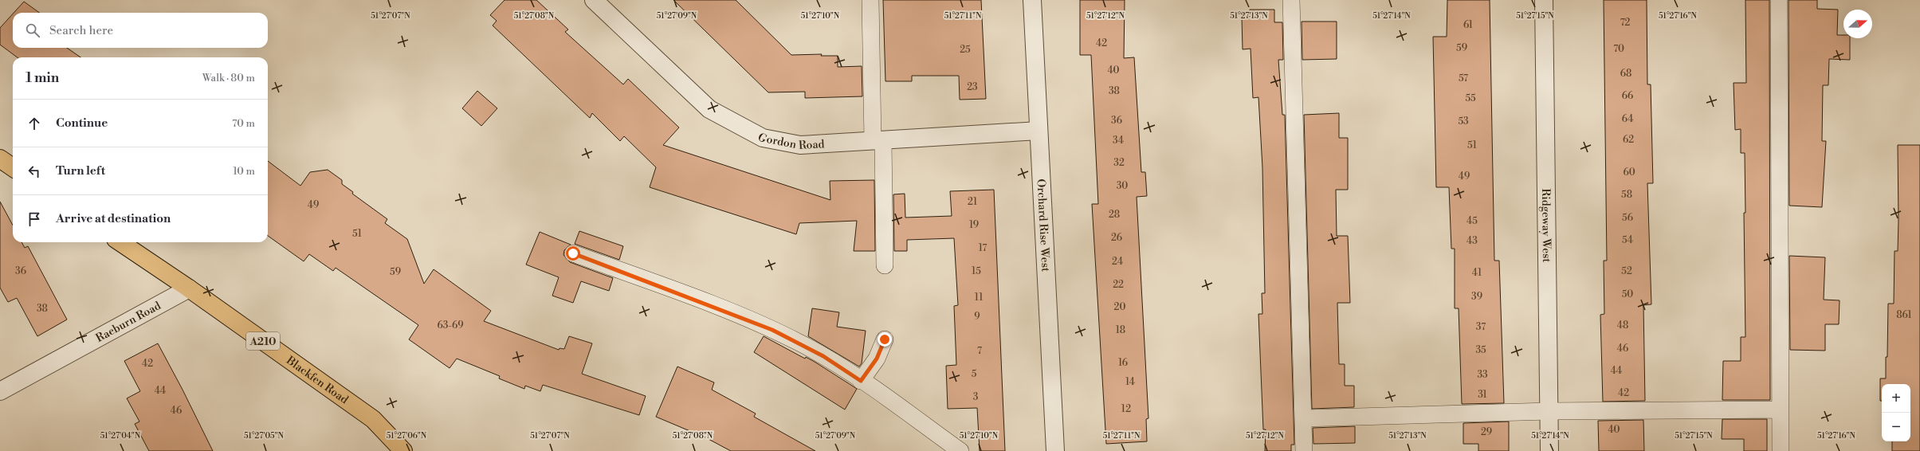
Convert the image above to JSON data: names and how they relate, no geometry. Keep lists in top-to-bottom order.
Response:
{
  "streets": {
    "main road": ["A210", "Blackfen Road"],
    "street": [
      "Gordon Road",
      "Orchard Rise West",
      "Ridgeway West",
      "Raeburn Road"
    ]
  },
  "crossings": [
    ["Gordon Road", "Orchard Rise West"],
    ["Raeburn Road", "Blackfen Road"]
  ],
  "house_numbers": [
    "72",
    "61",
    "42",
    "59",
    "70",
    "25",
    "40",
    "68",
    "57",
    "23",
    "38",
    "66",
    "55",
    "64",
    "36",
    "53",
    "62",
    "34",
    "51",
    "32",
    "60",
    "49",
    "30",
    "58",
    "21",
    "49",
    "28",
    "56",
    "45",
    "19",
    "51",
    "26",
    "54",
    "43",
    "17",
    "24",
    "36",
    "15",
    "52",
    "59",
    "41",
    "22",
    "50",
    "39",
    "11",
    "20",
    "38",
    "861",
    "9",
    "63-69",
    "48",
    "37",
    "18",
    "46",
    "35",
    "7",
    "16",
    "42",
    "44",
    "5",
    "33",
    "14",
    "44",
    "42",
    "31",
    "3",
    "12",
    "46",
    "40",
    "29"
  ],
  "north": "right",
  "page": {
    "search": "Search here",
    "heading": ["1 min", "Walk · 80 m"],
    "list": [
      ["Continue", "70 m"],
      ["Turn left", "10 m"],
      "Arrive at destination"
    ],
    "map_buttons": ["+", "−"]
  },
  "coordinates": [
    "51°27'08\"N",
    "51°27'09\"N",
    "51°27'10\"N",
    "51°27'07\"N",
    "51°27'11\"N",
    "51°27'12\"N",
    "51°27'13\"N",
    "51°27'14\"N",
    "51°27'15\"N",
    "51°27'16\"N",
    "51°27'04\"N",
    "51°27'05\"N",
    "51°27'06\"N"
  ]
}
